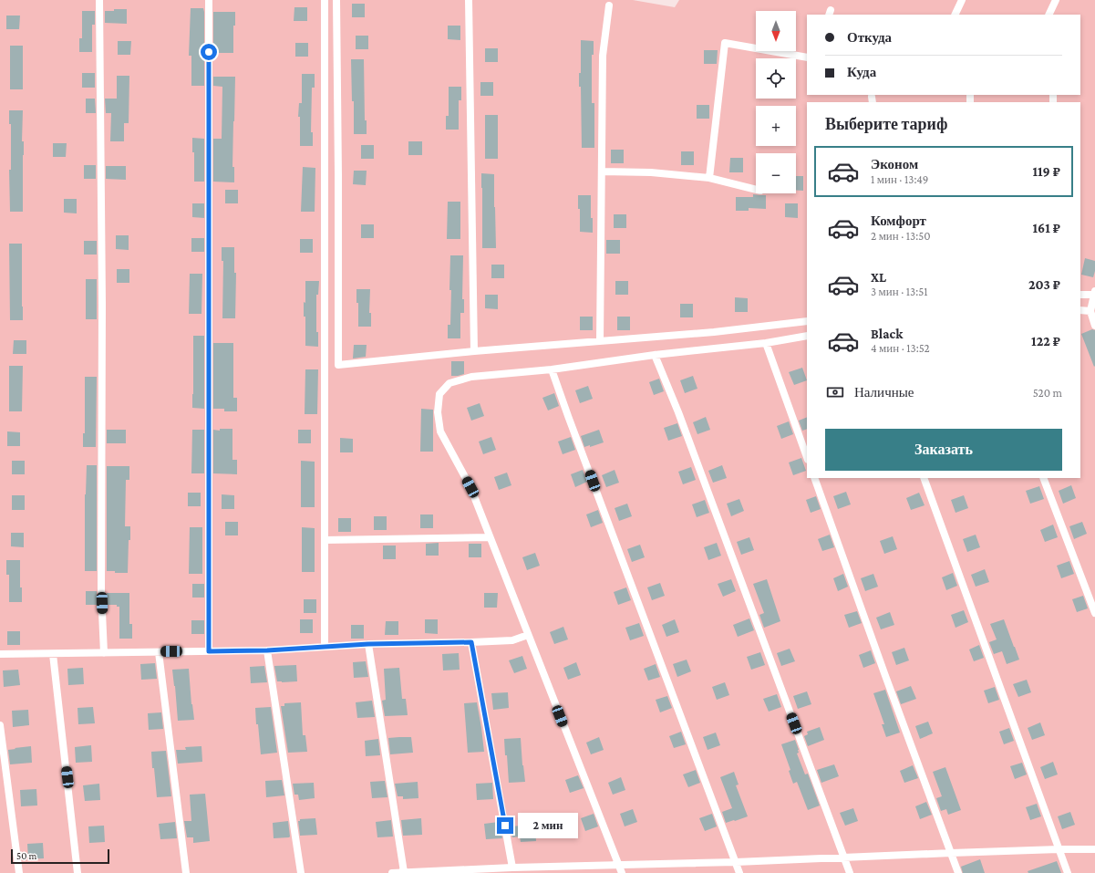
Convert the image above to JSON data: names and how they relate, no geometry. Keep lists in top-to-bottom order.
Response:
{
  "scale_bar": "50 m",
  "north": "bottom",
  "page": {
    "map_buttons": ["+", "−"],
    "banner": ["Откуда", "Куда"],
    "heading": "Выберите тариф",
    "list": [
      {
        "name": "Эконом",
        "note": "1 мин · 13:49",
        "value": "119 ₽"
      },
      {
        "name": "Комфорт",
        "note": "2 мин · 13:50",
        "value": "161 ₽"
      },
      {
        "name": "XL",
        "note": "3 мин · 13:51",
        "value": "203 ₽"
      },
      {
        "name": "Black",
        "note": "4 мин · 13:52",
        "value": "122 ₽"
      }
    ],
    "pay": ["Наличные", "520 m"],
    "buttons": "Заказать",
    "bubble": "2 мин",
    "scale": "50 m"
  }
}
